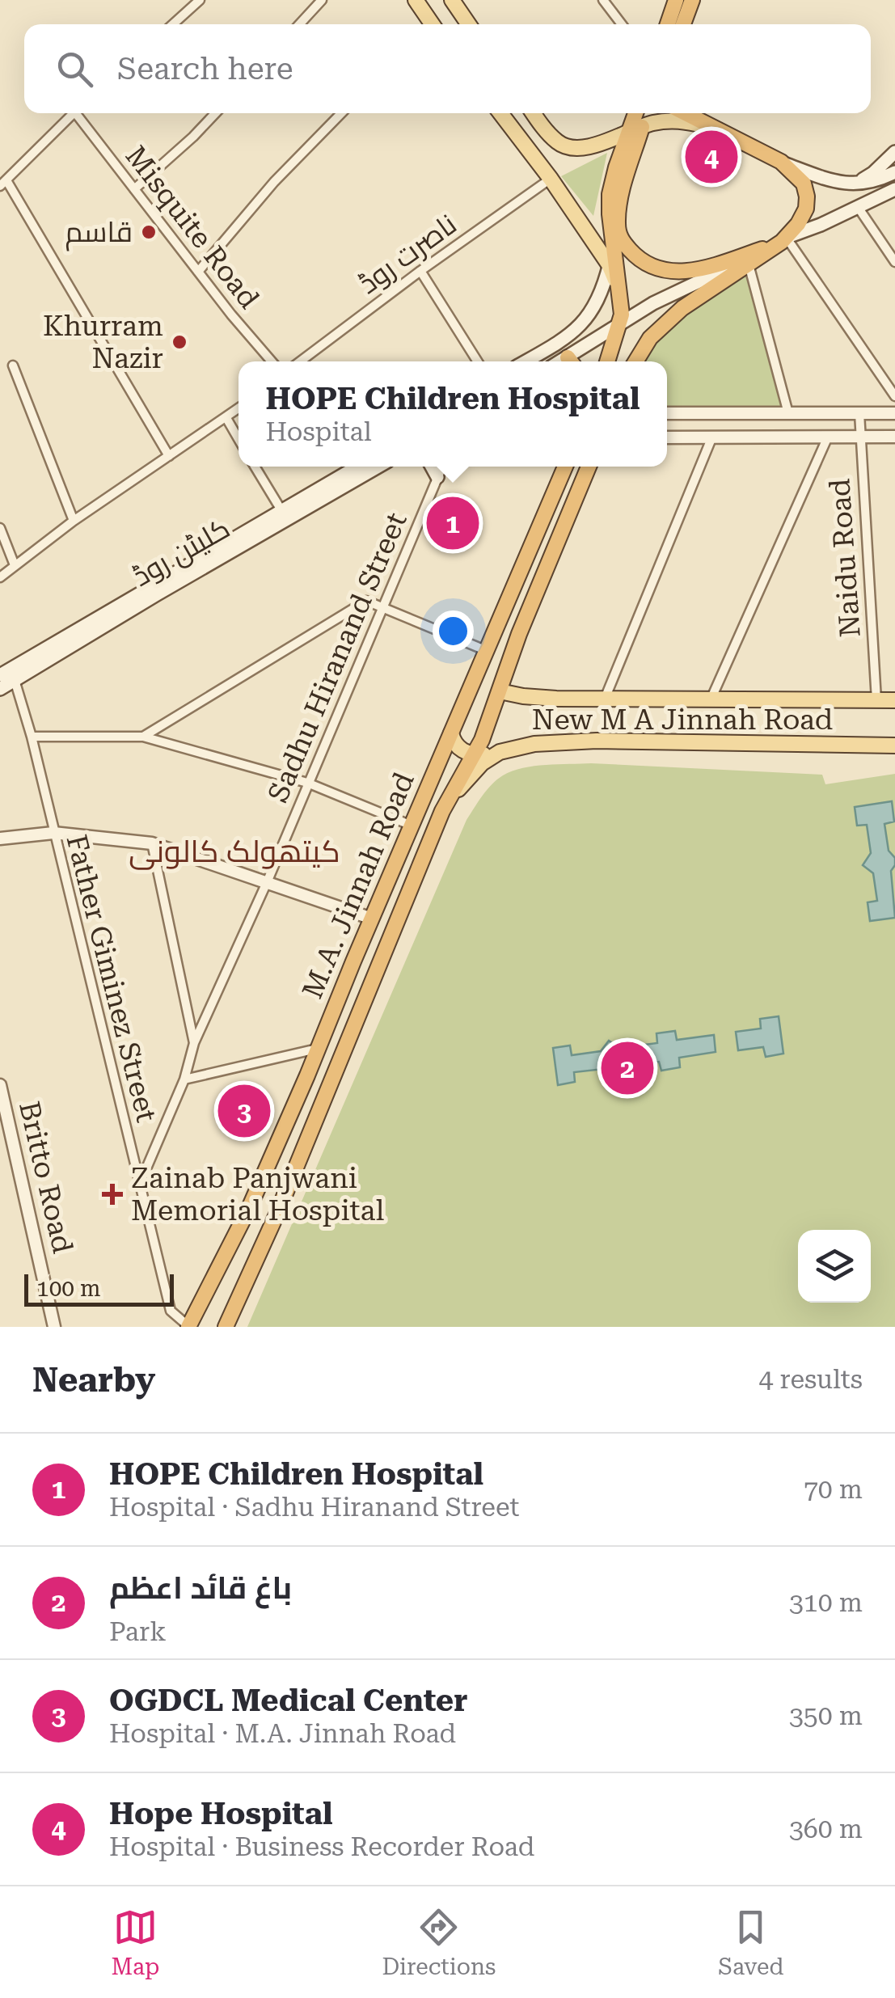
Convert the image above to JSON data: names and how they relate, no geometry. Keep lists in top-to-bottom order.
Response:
{
  "streets": {
    "highway": ["M.A. Jinnah Road"],
    "main road": ["کلیٹن روڈ", "New M A Jinnah Road"],
    "street": [
      "Misquite Road",
      "ناصرت روڈ",
      "Naidu Road",
      "Sadhu Hiranand Street",
      "Father Giminez Street",
      "Britto Road"
    ]
  },
  "crossings": [
    ["کلیٹن روڈ", "Father Giminez Street"],
    ["Naidu Road", "New M A Jinnah Road"],
    ["Sadhu Hiranand Street", "Father Giminez Street"],
    ["New M A Jinnah Road", "M.A. Jinnah Road"],
    ["M.A. Jinnah Road", "Father Giminez Street"]
  ],
  "districts": ["کیتھولک کالونی"],
  "places": {
    "other": ["قاسم", "Khurram Nazir"],
    "health": ["Zainab Panjwani Memorial Hospital"]
  },
  "scale_bar": "100 m",
  "page": {
    "search": "Search here",
    "pins": [
      "4",
      "1",
      "2",
      "3"
    ],
    "popup": ["HOPE Children Hospital", "Hospital"],
    "scale": "100 m",
    "heading": ["Nearby", "4 results"],
    "list": [
      {
        "mark": "1",
        "name": "HOPE Children Hospital",
        "note": "Hospital · Sadhu Hiranand Street",
        "value": "70 m"
      },
      {
        "mark": "2",
        "name": "باغ قائد اعظم",
        "note": "Park",
        "value": "310 m"
      },
      {
        "mark": "3",
        "name": "OGDCL Medical Center",
        "note": "Hospital · M.A. Jinnah Road",
        "value": "350 m"
      },
      {
        "mark": "4",
        "name": "Hope Hospital",
        "note": "Hospital · Business Recorder Road",
        "value": "360 m"
      }
    ],
    "nav": ["Map", "Directions", "Saved"]
  }
}
